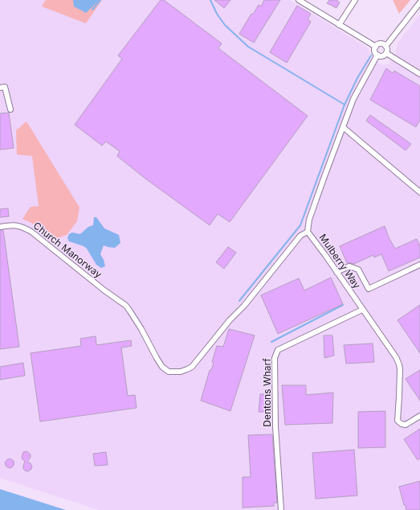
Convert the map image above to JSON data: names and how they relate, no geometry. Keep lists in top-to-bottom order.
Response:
{
  "streets": {
    "street": ["Church Manorway", "Mulberry Way", "Dentons Wharf"]
  },
  "crossings": [
    ["Church Manorway", "Mulberry Way"],
    ["Mulberry Way", "Dentons Wharf"]
  ]
}
